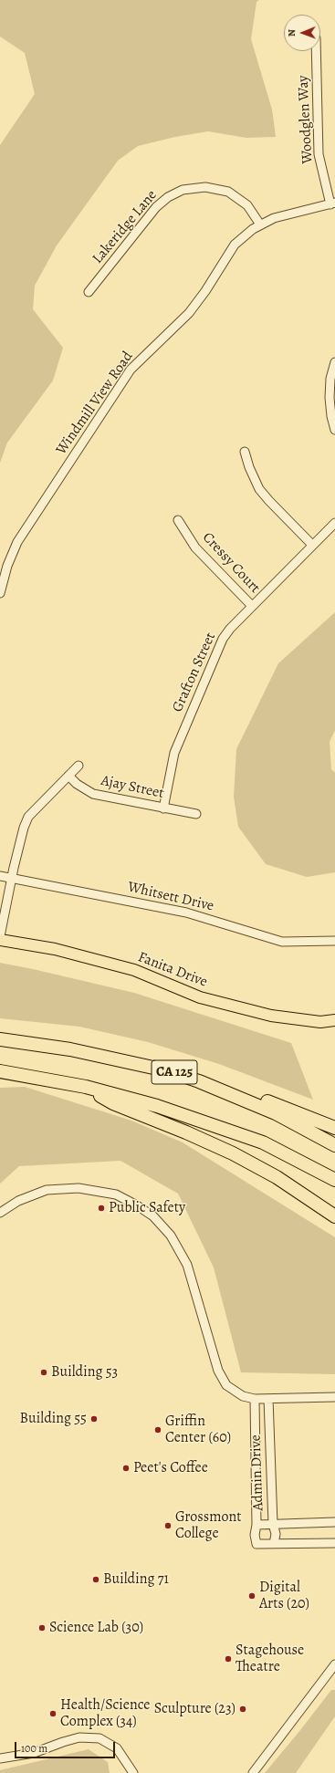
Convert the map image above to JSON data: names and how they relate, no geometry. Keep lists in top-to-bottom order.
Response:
{
  "streets": {
    "highway": ["CA 125"],
    "main road": ["Fanita Drive"],
    "street": [
      "Woodglen Way",
      "Lakeridge Lane",
      "Windmill View Road",
      "Cressy Court",
      "Grafton Street",
      "Ajay Street",
      "Whitsett Drive",
      "Admin Drive"
    ]
  },
  "crossings": [
    ["Woodglen Way", "Windmill View Road"],
    ["Lakeridge Lane", "Windmill View Road"],
    ["Cressy Court", "Grafton Street"],
    ["Grafton Street", "Ajay Street"]
  ],
  "places": [
    "Public Safety",
    "Building 53",
    "Building 55",
    "Griffin Center (60)",
    "Peet's Coffee",
    "Grossmont College",
    "Building 71",
    "Digital Arts (20)",
    "Science Lab (30)",
    "Stagehouse Theatre",
    "Sculpture (23)",
    "Health/Science Complex (34)"
  ],
  "scale_bar": "100 m",
  "north": "left"
}
